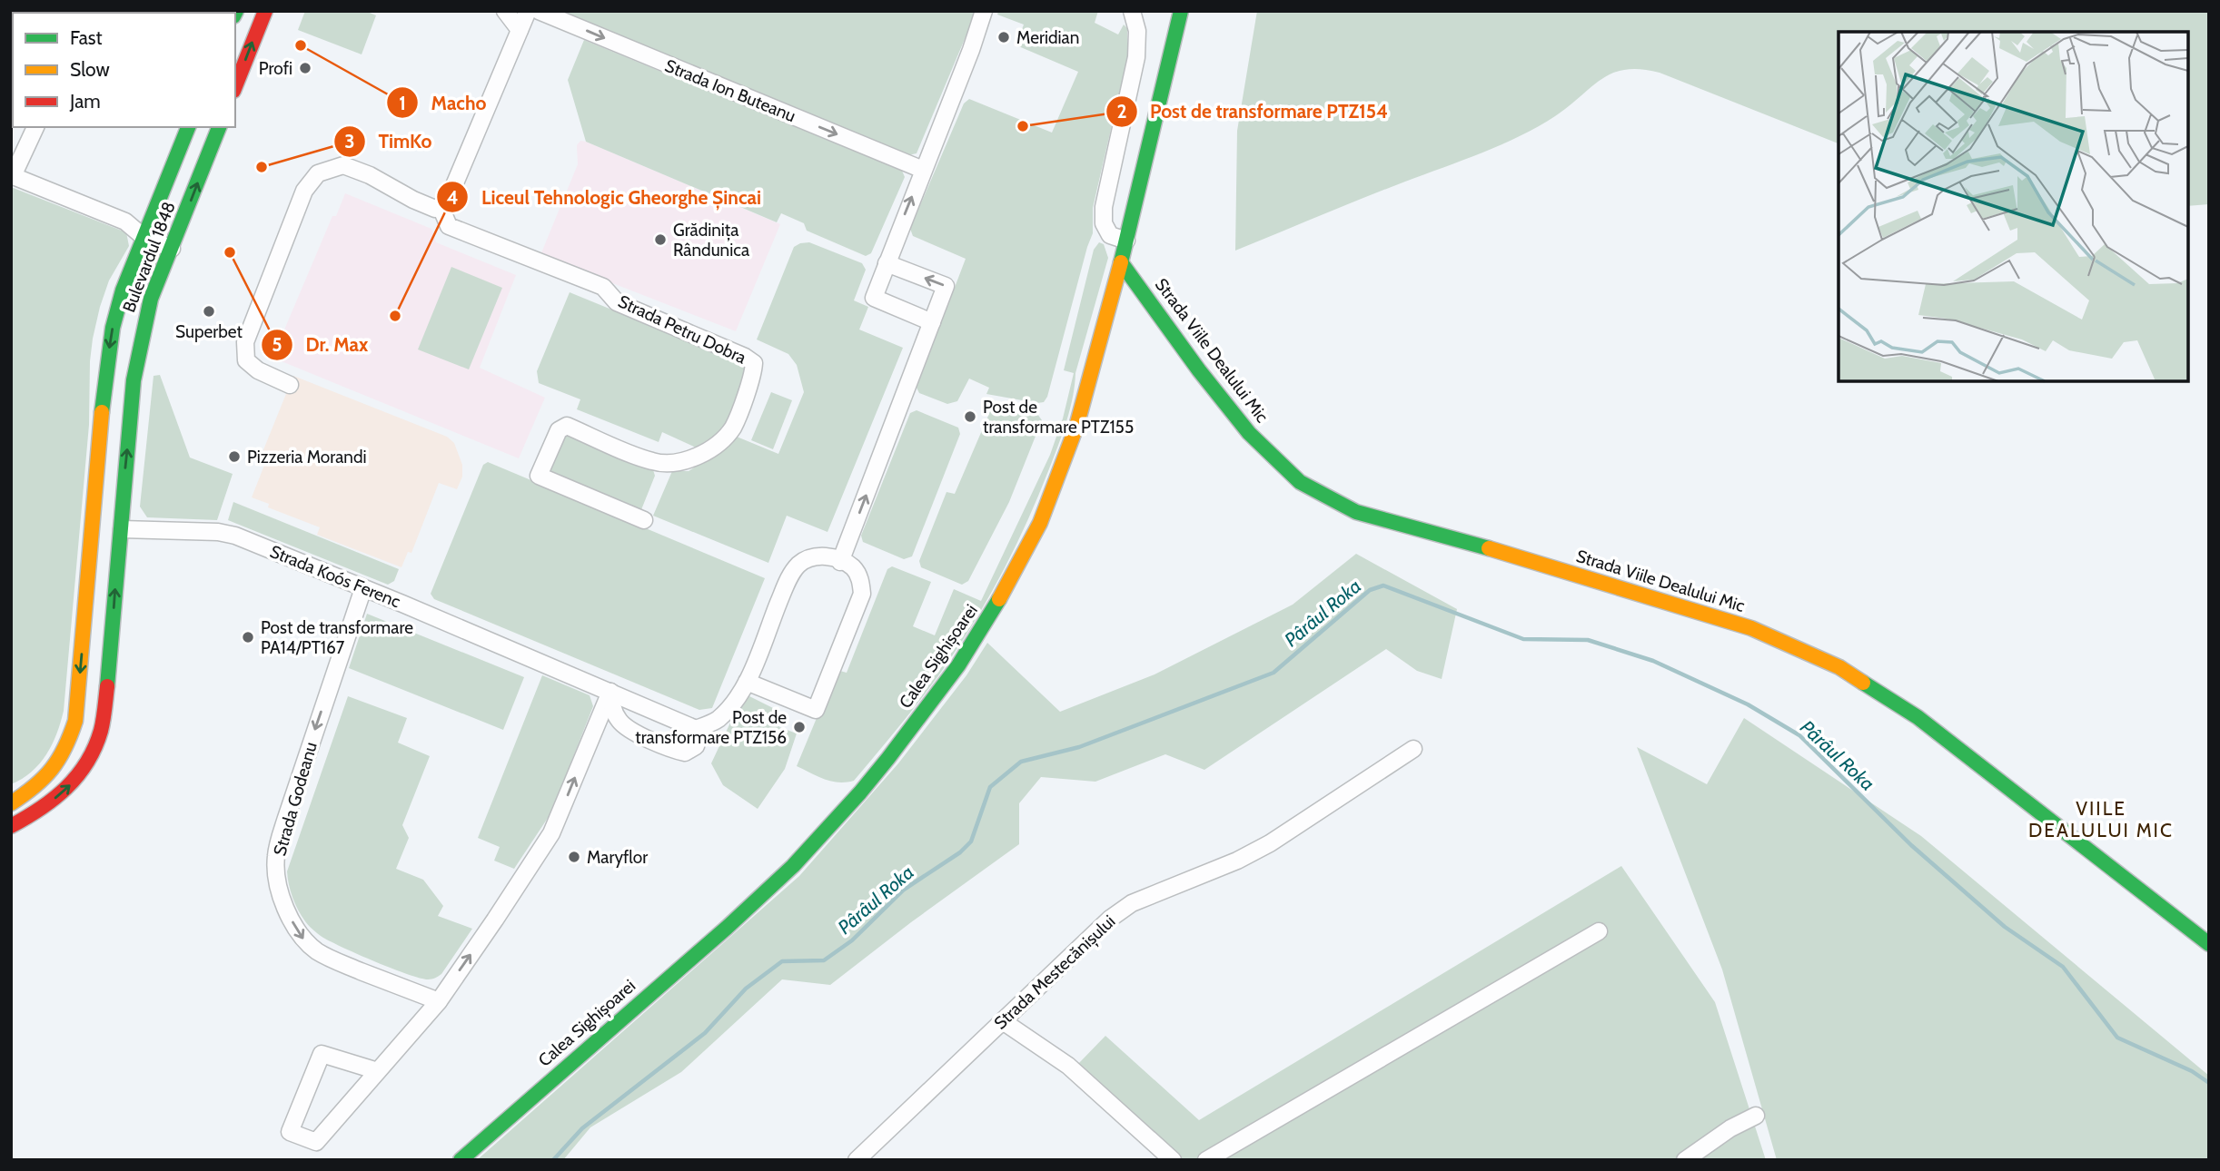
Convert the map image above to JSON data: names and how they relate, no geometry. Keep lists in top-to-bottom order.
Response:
{
  "streets": {
    "street": [
      "Strada Ion Buteanu",
      "Bulevardul 1848",
      "Strada Petru Dobra",
      "Strada Viile Dealului Mic",
      "Strada Koós Ferenc",
      "Calea Sighișoarei",
      "Strada Godeanu",
      "Strada Mestecănișului"
    ]
  },
  "crossings": [
    ["Bulevardul 1848", "Strada Koós Ferenc"],
    ["Strada Viile Dealului Mic", "Calea Sighișoarei"],
    ["Strada Koós Ferenc", "Strada Godeanu"]
  ],
  "one_way": ["Strada Ion Buteanu", "Strada Godeanu"],
  "districts": ["VIILE DEALULUI MIC"],
  "water": ["Pârâul Roka"],
  "places": [
    "Meridian",
    "Macho",
    "Profi",
    "Post de transformare PTZ154",
    "TimKo",
    "Grădinița Rândunica",
    "Dr. Max",
    "Superbet",
    "Liceul Tehnologic Gheorghe Șincai",
    "Post de transformare PTZ155",
    "Pizzeria Morandi",
    "Post de transformare PA14/PT167",
    "Post de transformare PTZ156",
    "Maryflor"
  ],
  "legend": ["Fast", "Slow", "Jam"]
}
